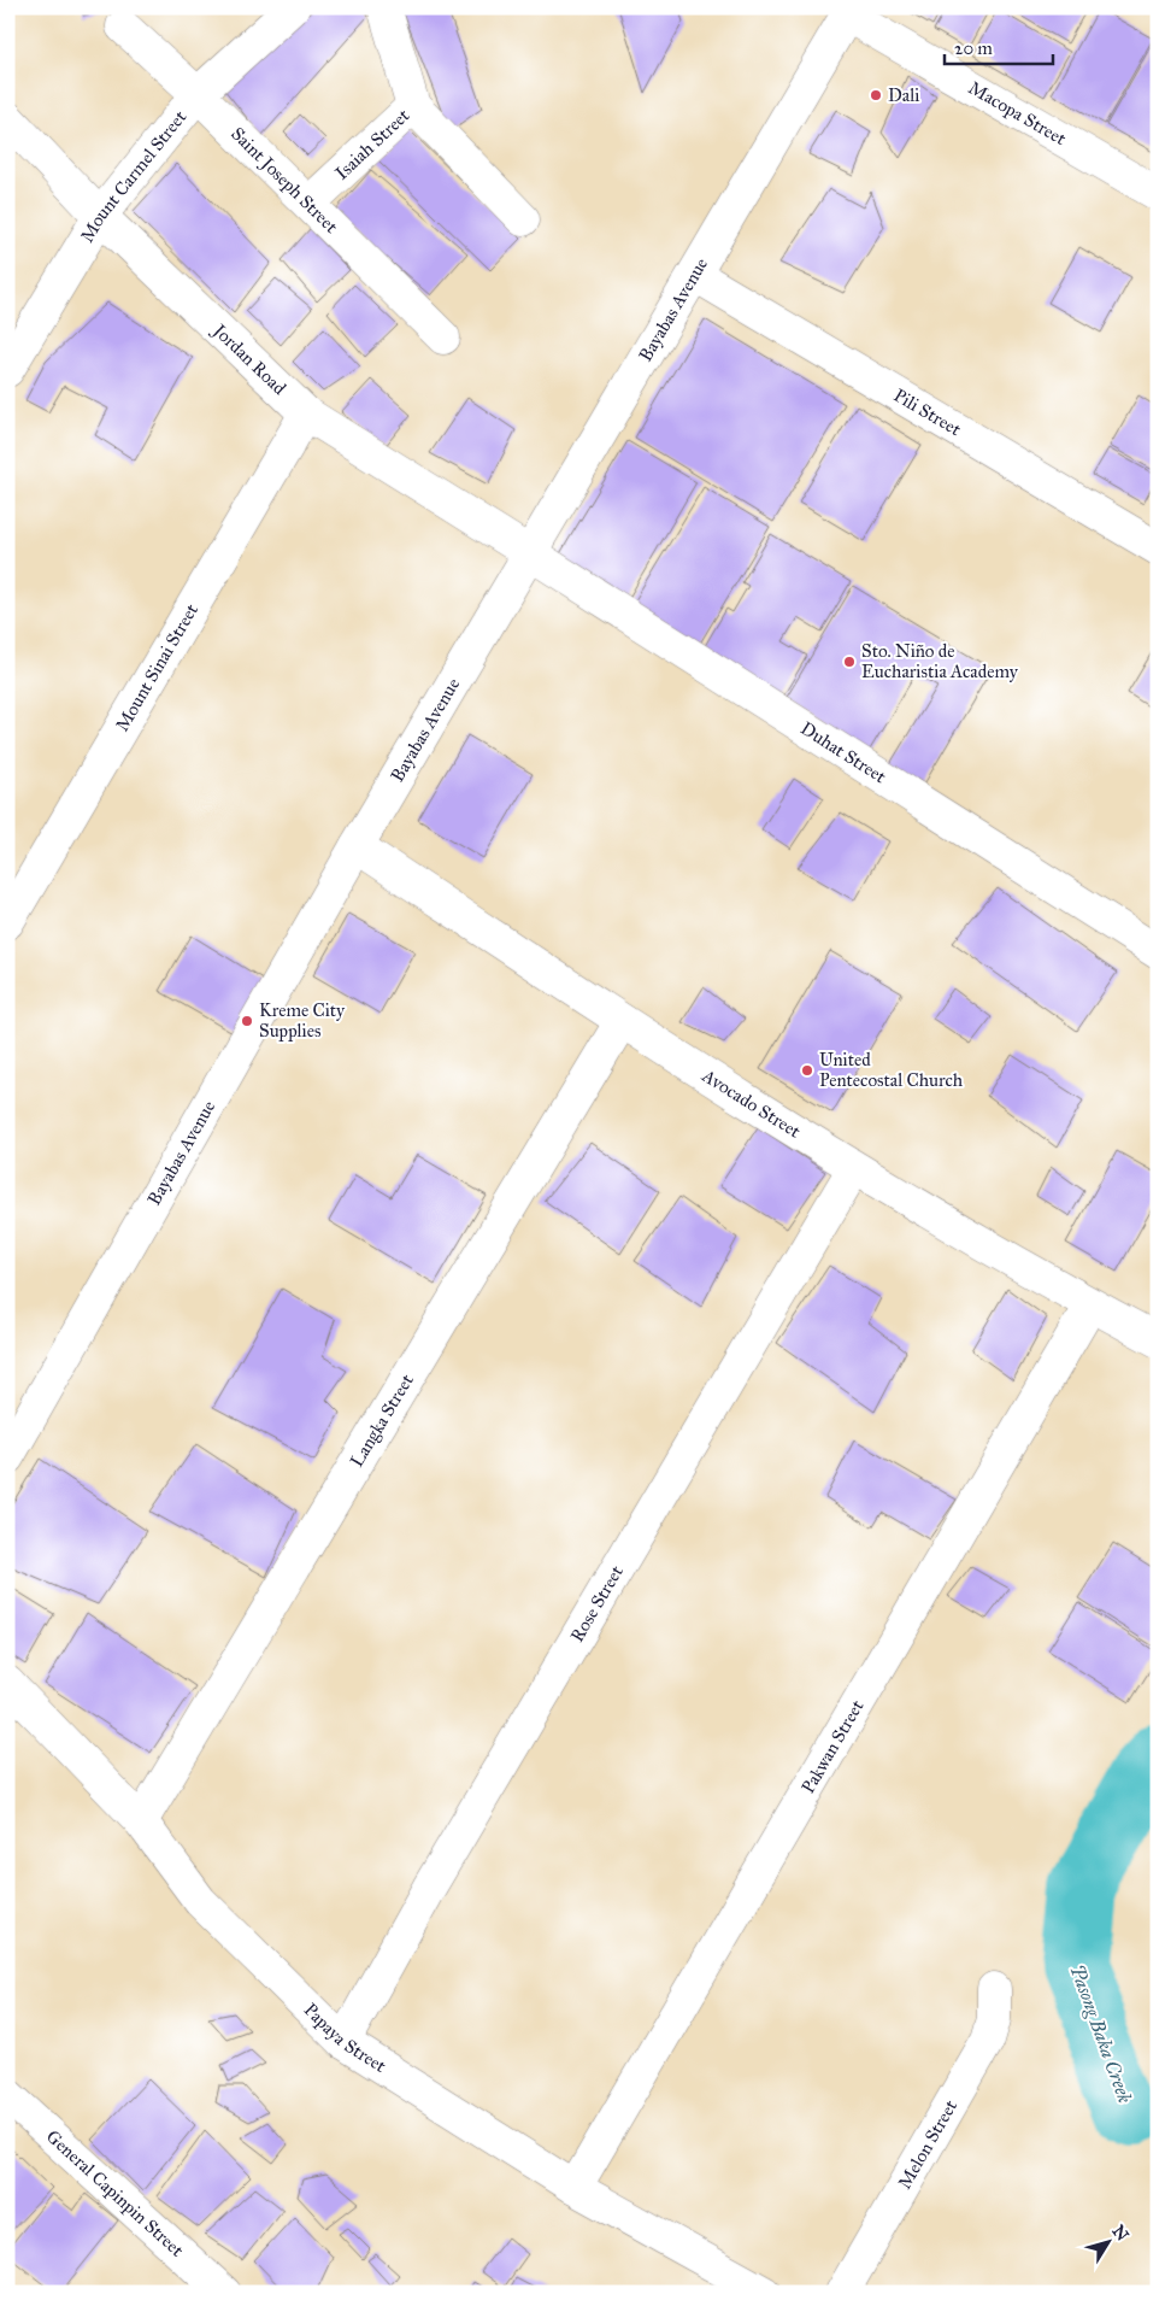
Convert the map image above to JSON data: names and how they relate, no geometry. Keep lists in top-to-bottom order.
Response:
{
  "streets": {
    "street": [
      "Macopa Street",
      "Isaiah Street",
      "Mount Carmel Street",
      "Saint Joseph Street",
      "Bayabas Avenue",
      "Jordan Road",
      "Pili Street",
      "Mount Sinai Street",
      "Duhat Street",
      "Avocado Street",
      "Langka Street",
      "Rose Street",
      "Pakwan Street",
      "Papaya Street",
      "Melon Street",
      "General Capinpin Street"
    ]
  },
  "crossings": [
    ["Macopa Street", "Bayabas Avenue"],
    ["Isaiah Street", "Saint Joseph Street"],
    ["Mount Carmel Street", "Saint Joseph Street"],
    ["Mount Carmel Street", "Jordan Road"],
    ["Bayabas Avenue", "Jordan Road"],
    ["Bayabas Avenue", "Pili Street"],
    ["Bayabas Avenue", "Duhat Street"],
    ["Bayabas Avenue", "Avocado Street"],
    ["Jordan Road", "Mount Sinai Street"],
    ["Jordan Road", "Duhat Street"],
    ["Avocado Street", "Langka Street"],
    ["Avocado Street", "Rose Street"],
    ["Avocado Street", "Pakwan Street"],
    ["Langka Street", "Papaya Street"],
    ["Rose Street", "Papaya Street"],
    ["Pakwan Street", "Papaya Street"]
  ],
  "water": ["Pasong Baka Creek"],
  "places": [
    "Dali",
    "Sto. Niño de Eucharistia Academy",
    "Kreme City Supplies",
    "United Pentecostal Church"
  ],
  "scale_bar": "20 m",
  "north": "top right"
}
